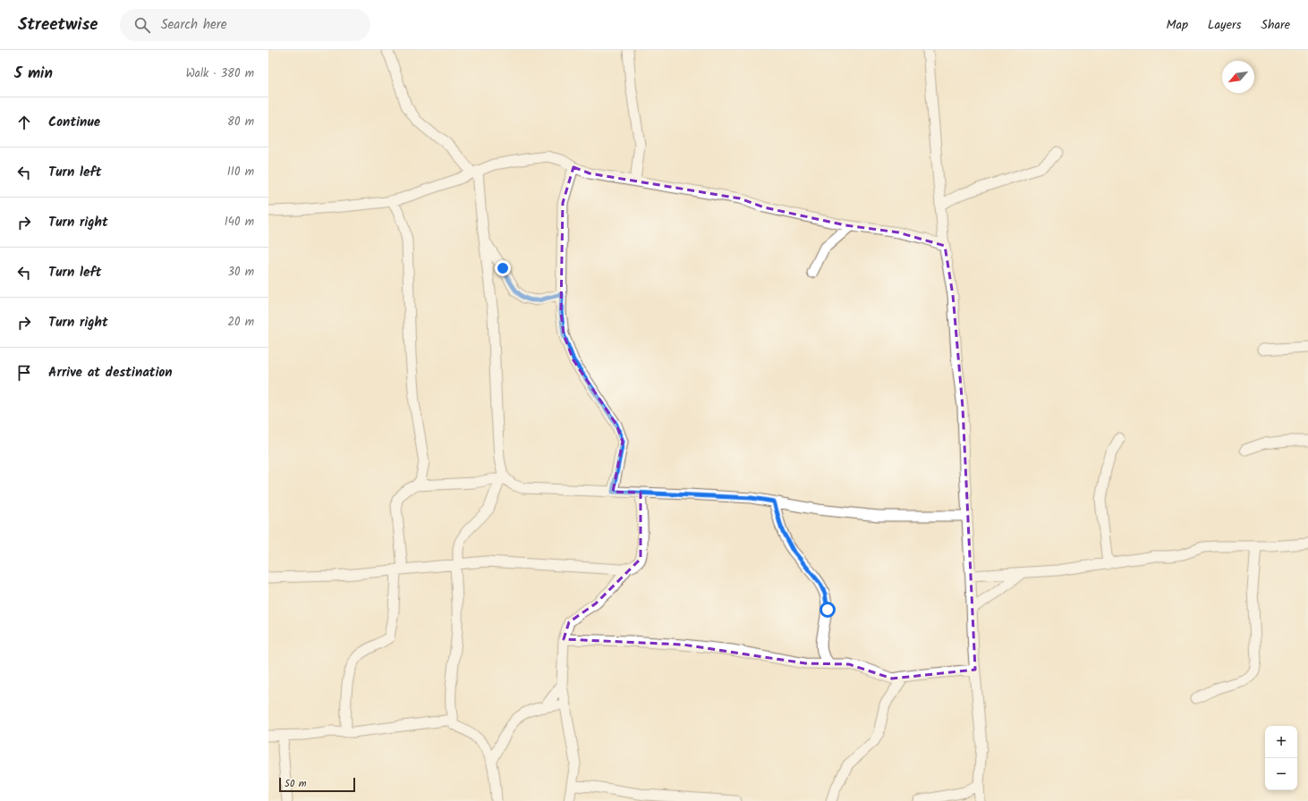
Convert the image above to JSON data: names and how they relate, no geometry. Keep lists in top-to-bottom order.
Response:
{
  "scale_bar": "50 m",
  "north": "bottom left",
  "page": {
    "header": "Streetwise",
    "search": "Search here",
    "nav": ["Map", "Layers", "Share"],
    "heading": ["5 min", "Walk · 380 m"],
    "list": [
      ["Continue", "80 m"],
      ["Turn left", "110 m"],
      ["Turn right", "140 m"],
      ["Turn left", "30 m"],
      ["Turn right", "20 m"],
      "Arrive at destination"
    ],
    "map_buttons": ["+", "−"],
    "scale": "50 m"
  }
}
